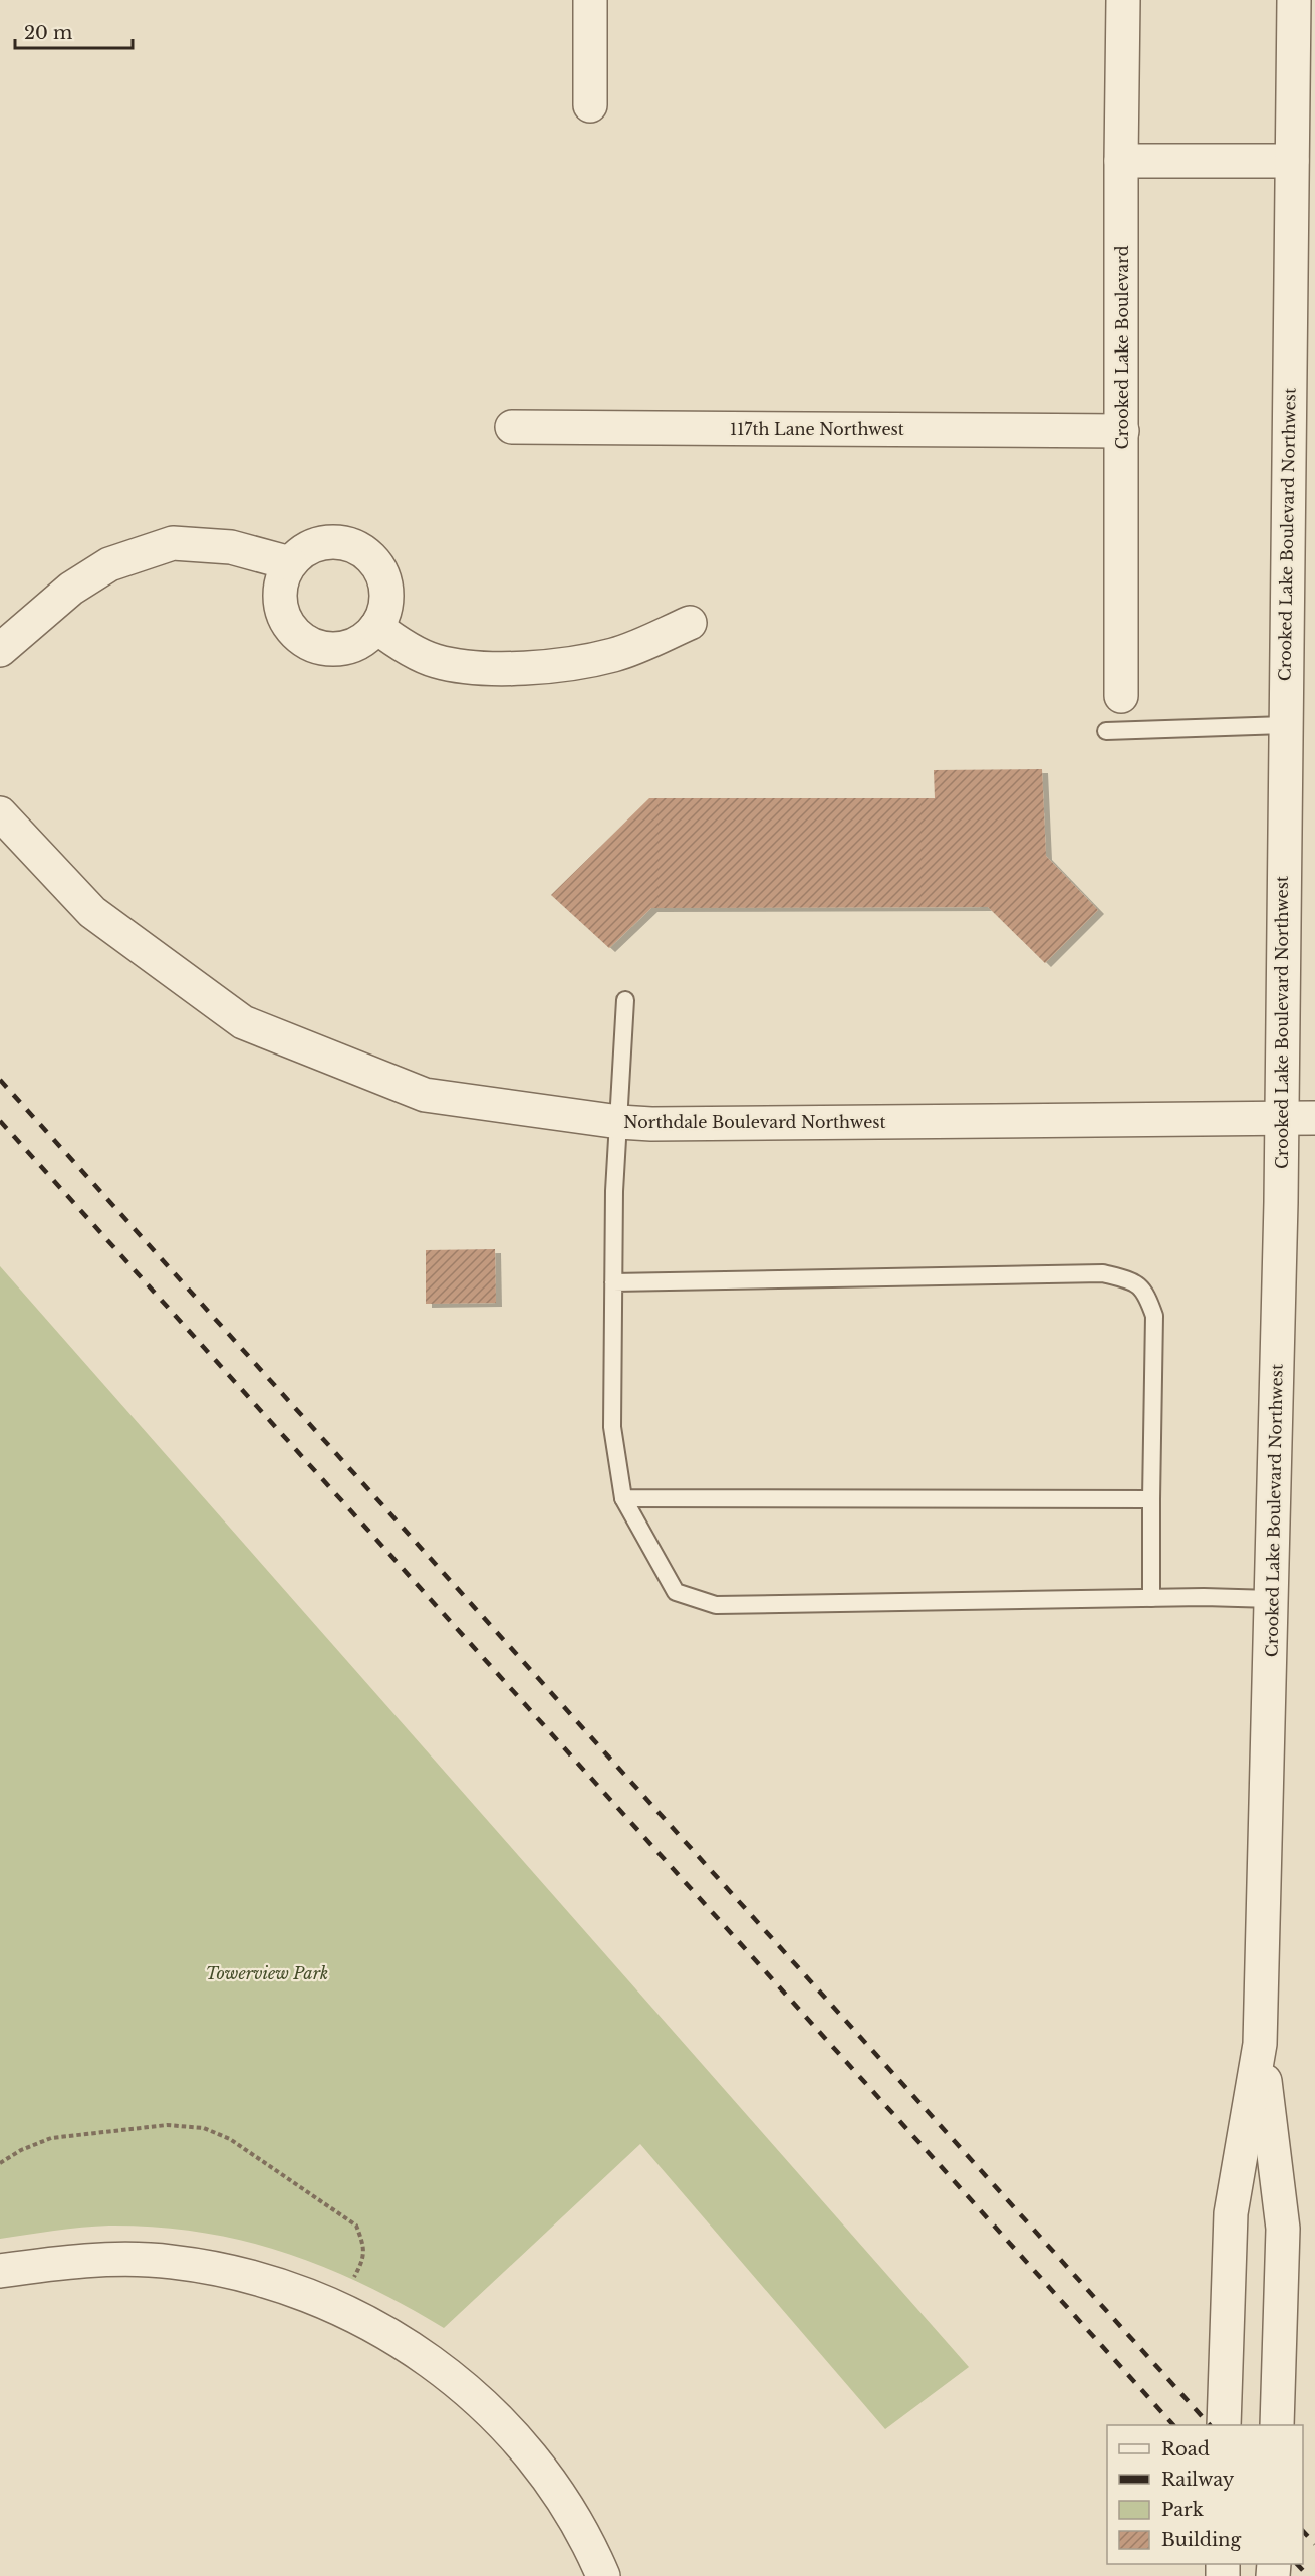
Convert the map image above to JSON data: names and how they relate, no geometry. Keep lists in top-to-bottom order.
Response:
{
  "streets": {
    "street": [
      "Crooked Lake Boulevard",
      "117th Lane Northwest",
      "Crooked Lake Boulevard Northwest",
      "Northdale Boulevard Northwest"
    ]
  },
  "crossings": [
    ["Crooked Lake Boulevard", "117th Lane Northwest"],
    ["Crooked Lake Boulevard Northwest", "Northdale Boulevard Northwest"]
  ],
  "parks": ["Towerview Park"],
  "legend": [
    "Road",
    "Railway",
    "Park",
    "Building"
  ],
  "scale_bar": "20 m"
}
